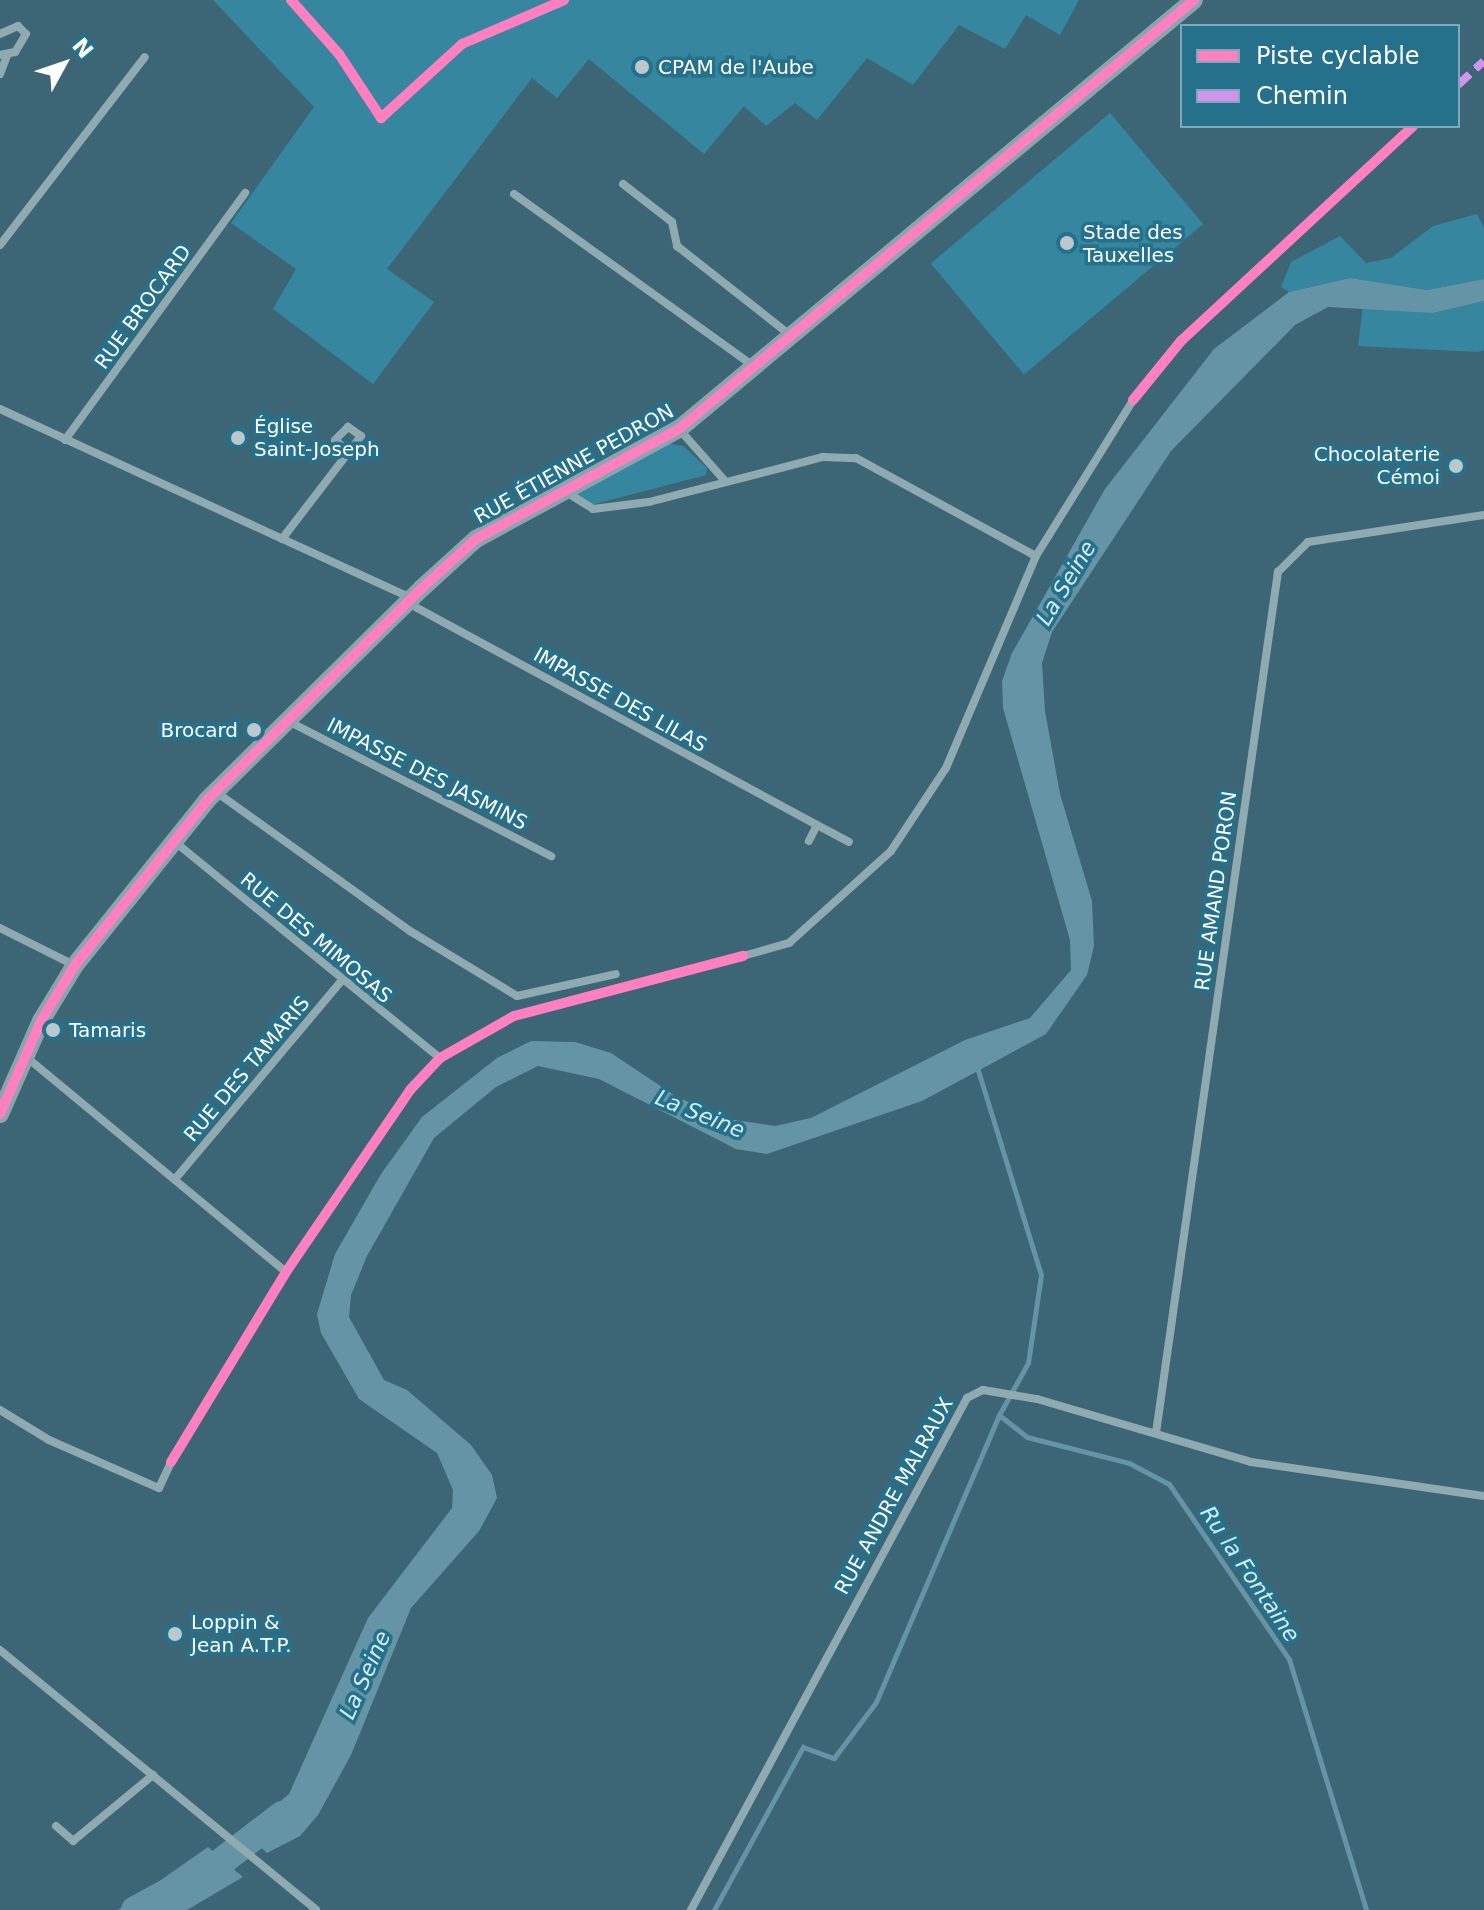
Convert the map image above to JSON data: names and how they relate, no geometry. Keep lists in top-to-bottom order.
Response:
{
  "streets": {
    "street": [
      "RUE BROCARD",
      "RUE ÉTIENNE PEDRON",
      "IMPASSE DES LILAS",
      "IMPASSE DES JASMINS",
      "RUE AMAND PORON",
      "RUE DES MIMOSAS",
      "RUE DES TAMARIS",
      "RUE ANDRE MALRAUX"
    ]
  },
  "crossings": [
    ["RUE ÉTIENNE PEDRON", "IMPASSE DES LILAS"],
    ["RUE ÉTIENNE PEDRON", "IMPASSE DES JASMINS"],
    ["RUE ÉTIENNE PEDRON", "RUE DES MIMOSAS"],
    ["RUE AMAND PORON", "RUE ANDRE MALRAUX"],
    ["RUE DES MIMOSAS", "RUE DES TAMARIS"]
  ],
  "water": ["La Seine", "Ru la Fontaine"],
  "places": [
    "CPAM de l'Aube",
    "Stade des Tauxelles",
    "Église Saint-Joseph",
    "Chocolaterie Cémoi",
    "Brocard",
    "Tamaris",
    "Loppin & Jean A.T.P."
  ],
  "legend": ["Piste cyclable", "Chemin"],
  "north": "top right"
}
